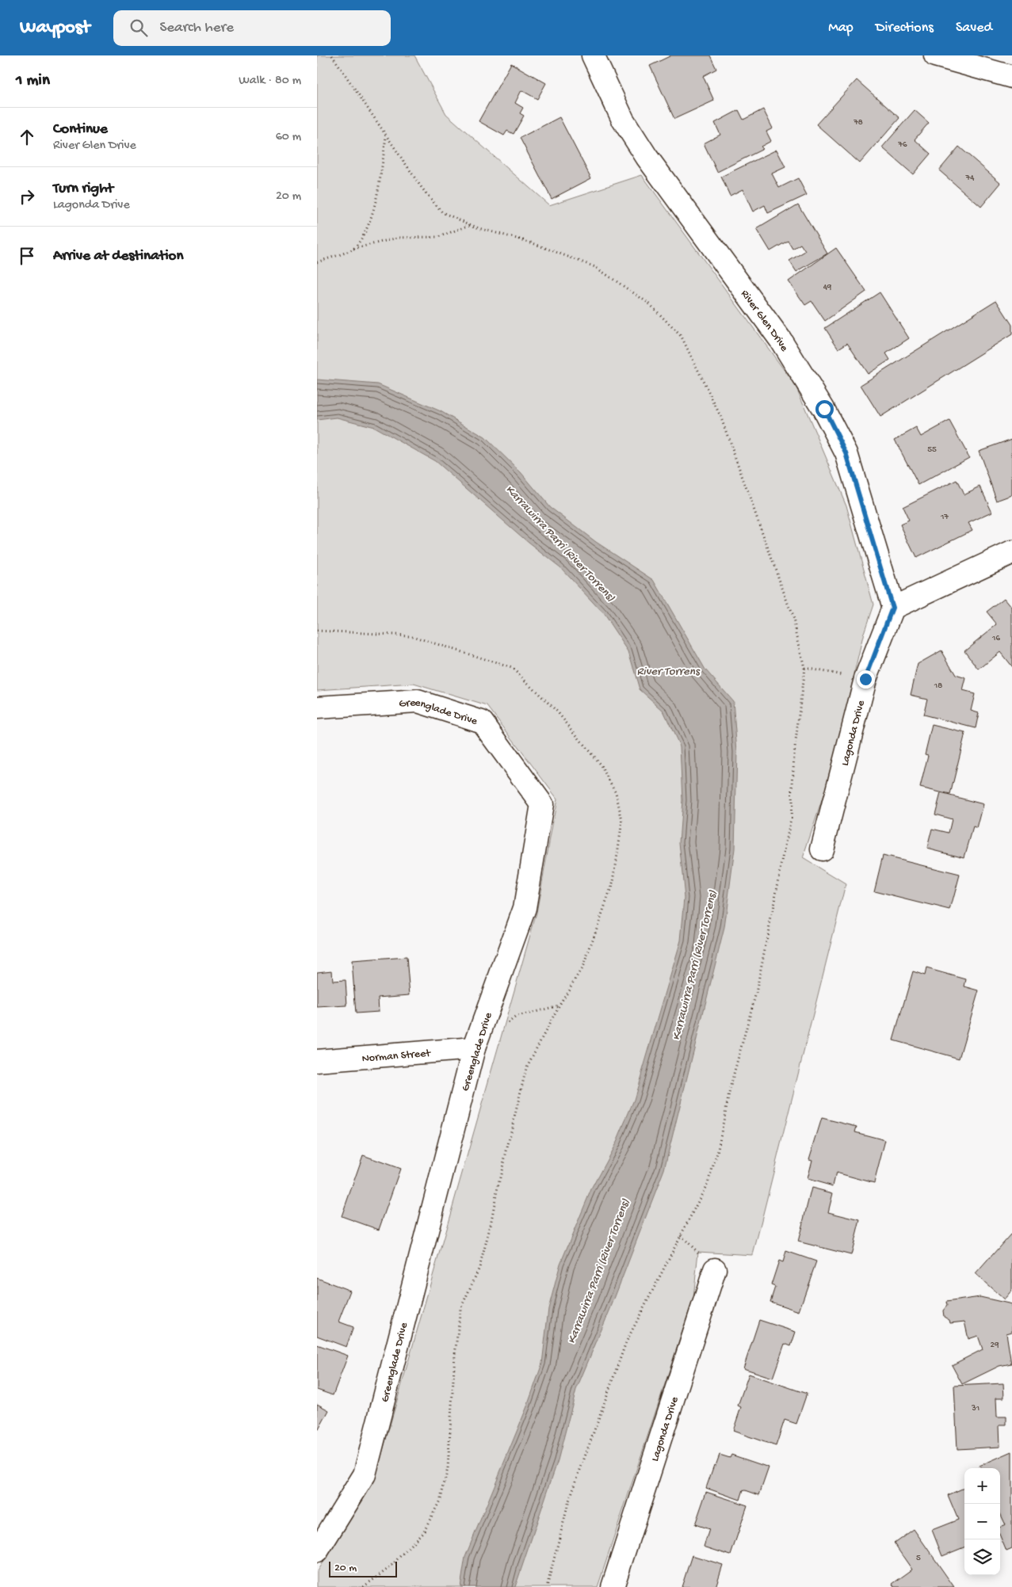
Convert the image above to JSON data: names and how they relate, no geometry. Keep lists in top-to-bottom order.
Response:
{
  "streets": {
    "street": [
      "River Glen Drive",
      "Greenglade Drive",
      "Lagonda Drive",
      "Norman Street"
    ]
  },
  "crossings": [
    ["River Glen Drive", "Lagonda Drive"],
    ["Greenglade Drive", "Norman Street"]
  ],
  "water": ["Karrawirra Parri (River Torrens)", "River Torrens"],
  "house_numbers": [
    "78",
    "76",
    "74",
    "49",
    "55",
    "17",
    "16",
    "18",
    "29",
    "31",
    "5"
  ],
  "scale_bar": "20 m",
  "page": {
    "header": "Waypost",
    "search": "Search here",
    "nav": ["Map", "Directions", "Saved"],
    "heading": ["1 min", "Walk · 80 m"],
    "list": [
      ["Continue", "River Glen Drive", "60 m"],
      ["Turn right", "Lagonda Drive", "20 m"],
      "Arrive at destination"
    ],
    "map_buttons": ["+", "−"],
    "scale": "20 m"
  }
}
